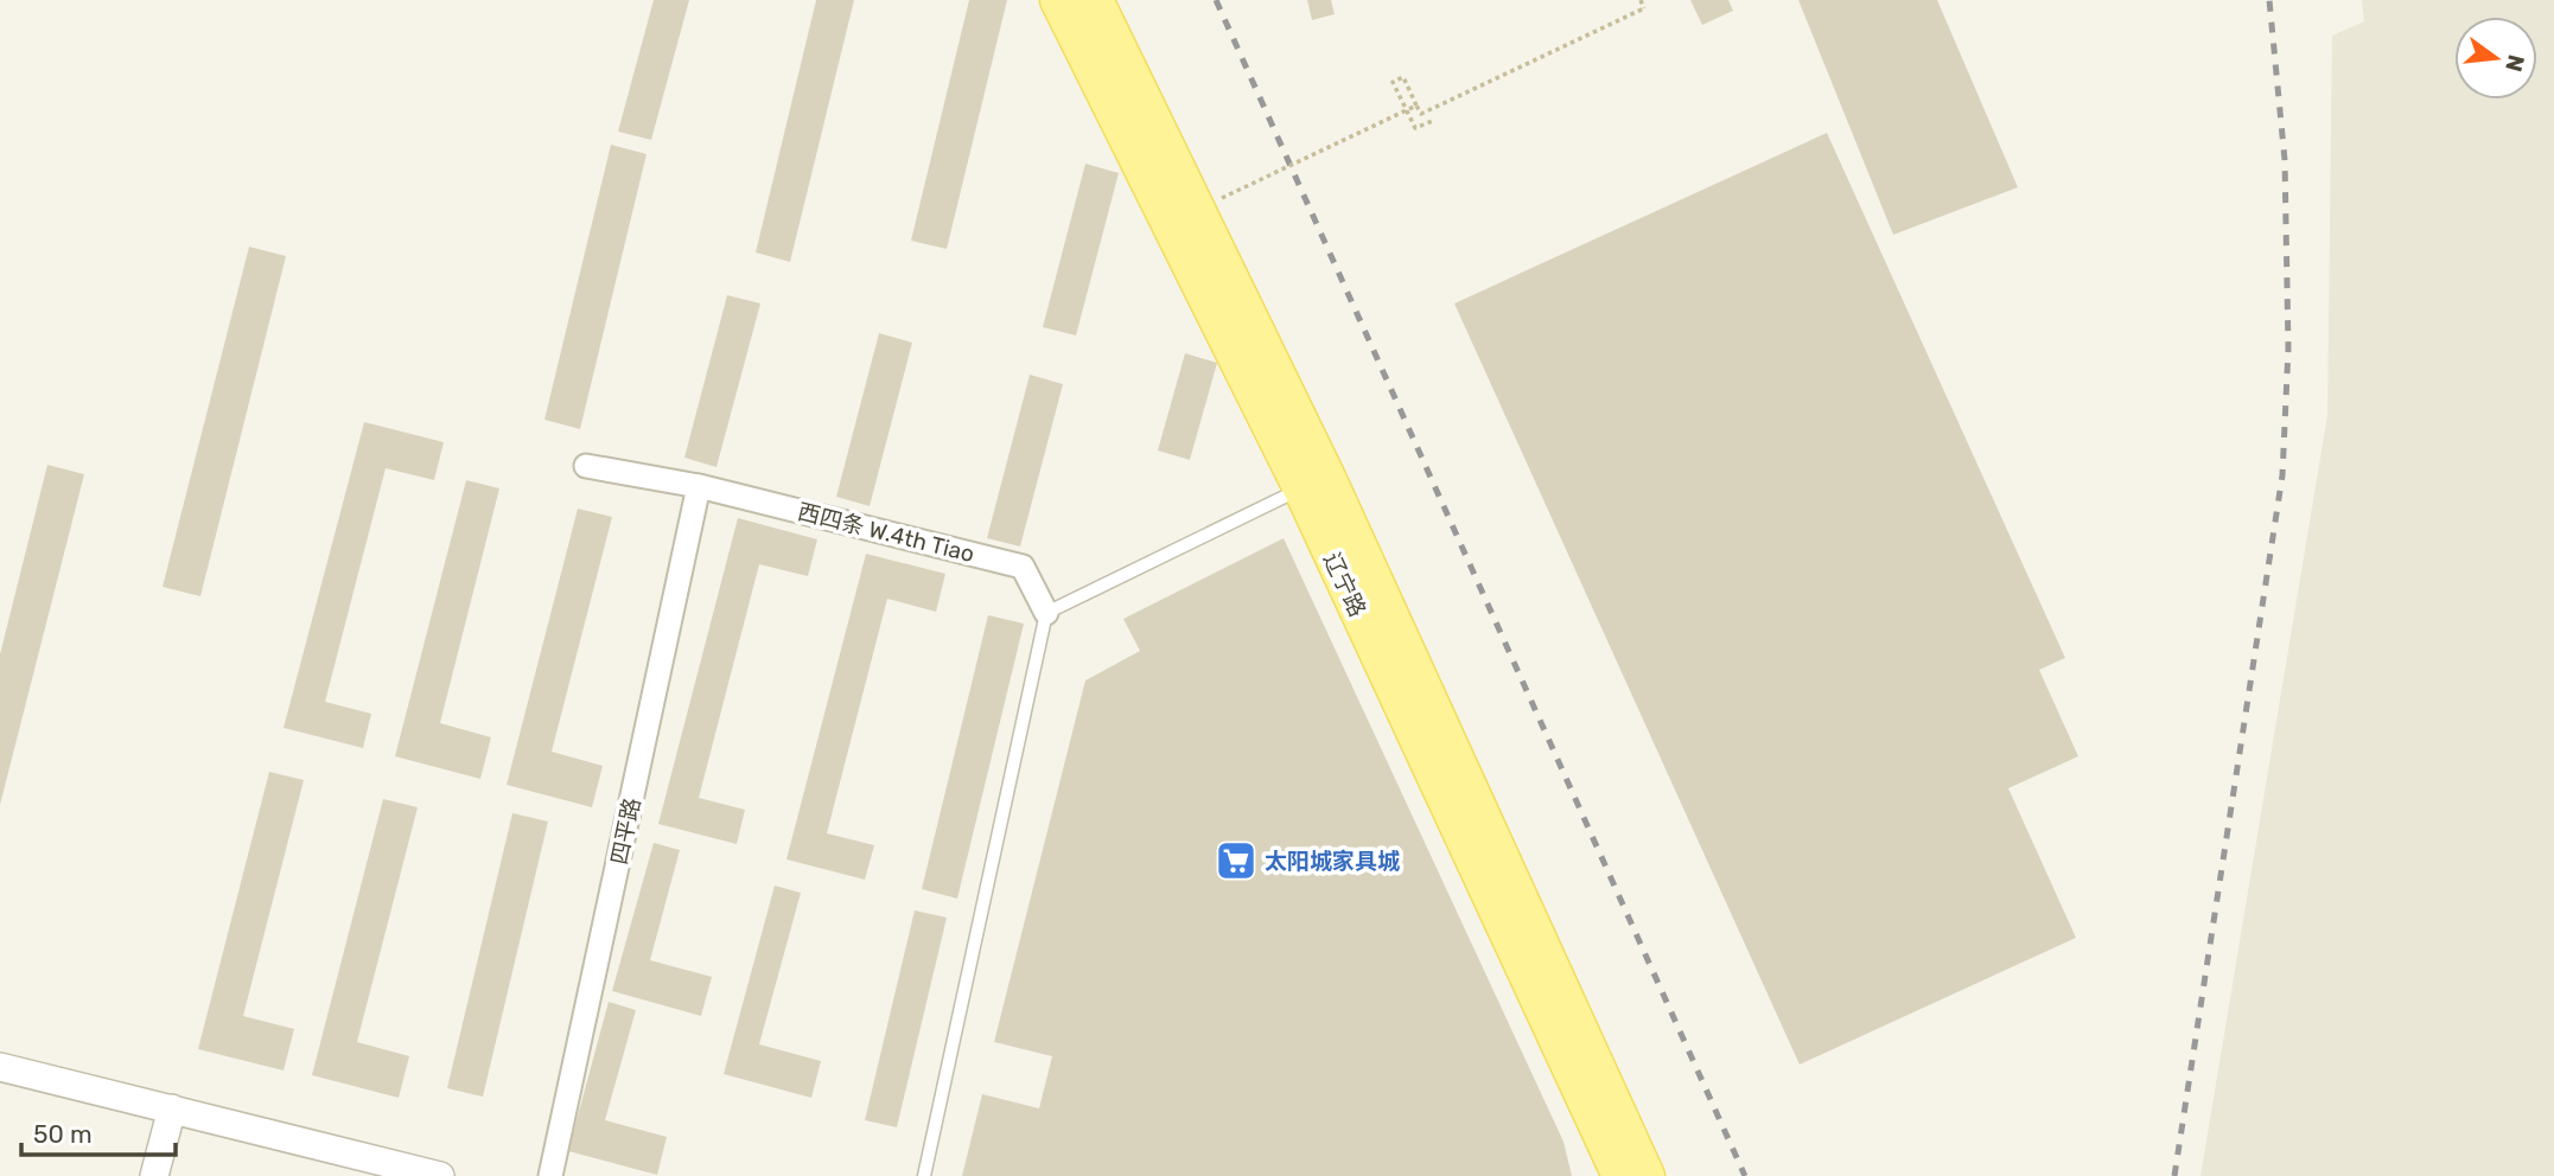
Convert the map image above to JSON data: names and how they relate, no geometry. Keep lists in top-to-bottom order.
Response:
{
  "streets": {
    "main road": ["辽宁路"],
    "street": ["西四条 W.4th Tiao", "四平路"]
  },
  "crossings": [
    ["西四条 W.4th Tiao", "四平路"]
  ],
  "places": {
    "supermarket": ["太阳城家具城"]
  },
  "scale_bar": "50 m",
  "north": "right"
}
